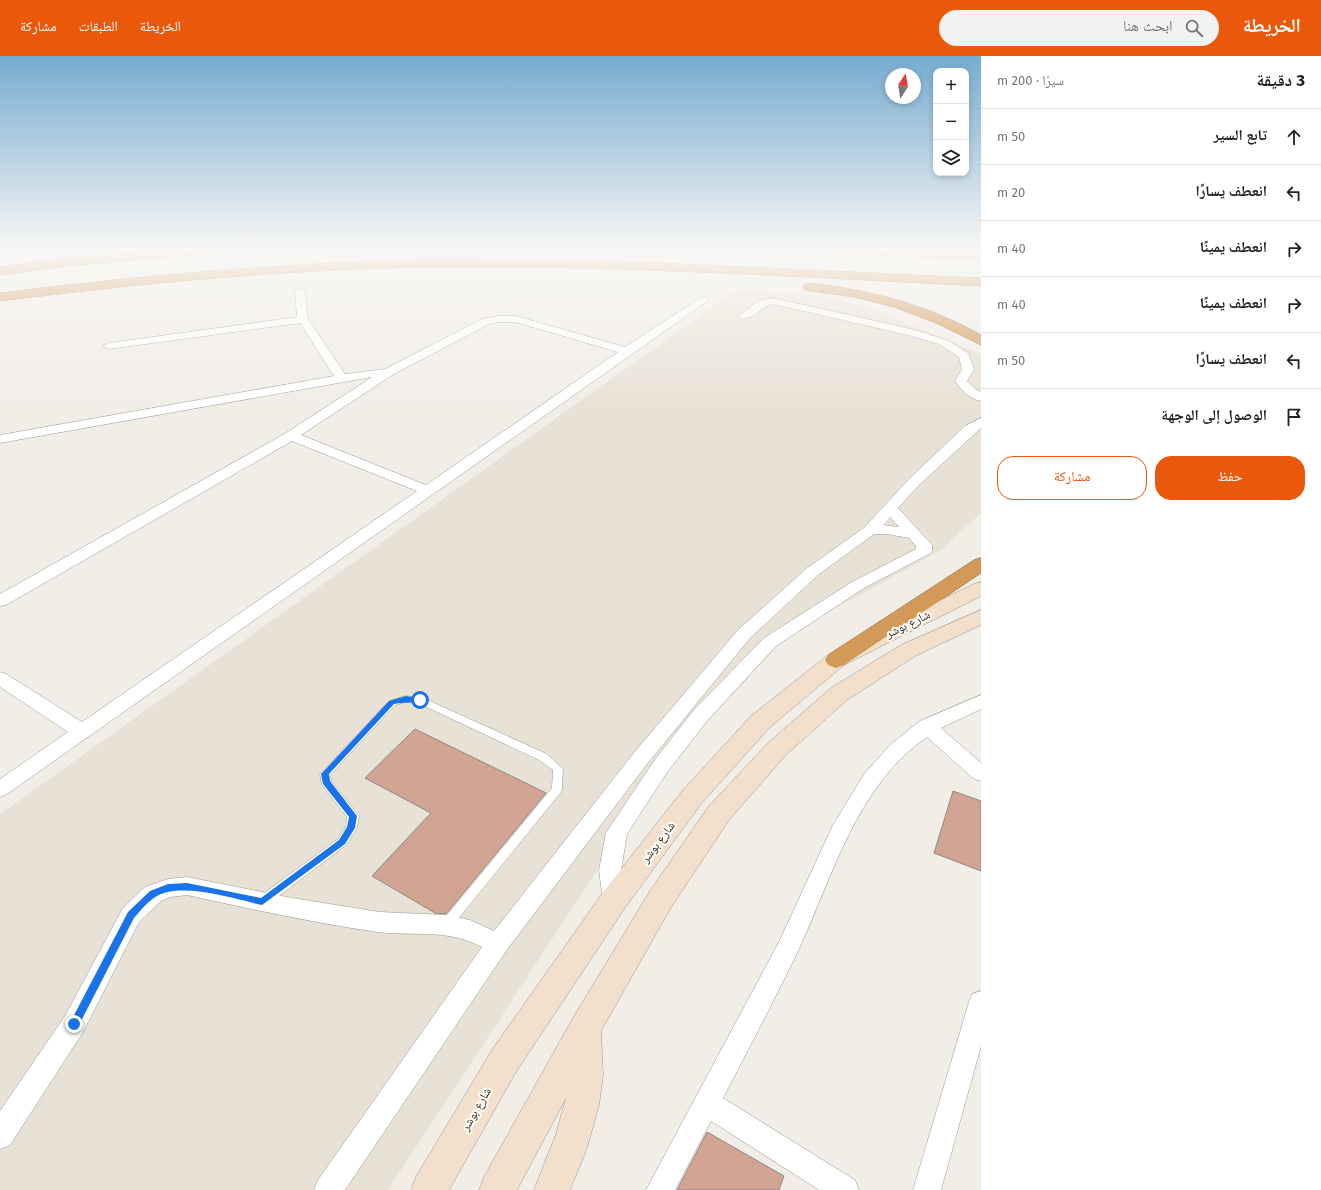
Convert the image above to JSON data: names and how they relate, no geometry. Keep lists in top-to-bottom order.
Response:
{
  "streets": {
    "main road": ["شارع بوشر"]
  },
  "north": "top",
  "page": {
    "header": "الخريطة",
    "search": "ابحث هنا",
    "nav": ["الخريطة", "الطبقات", "مشاركة"],
    "heading": ["3 دقيقة", "سيرًا · 200 m"],
    "map_buttons": ["+", "−"],
    "list": [
      ["تابع السير", "50 m"],
      ["انعطف يسارًا", "20 m"],
      ["انعطف يمينًا", "40 m"],
      ["انعطف يمينًا", "40 m"],
      ["انعطف يسارًا", "50 m"],
      "الوصول إلى الوجهة"
    ],
    "buttons": ["حفظ", "مشاركة"]
  }
}
